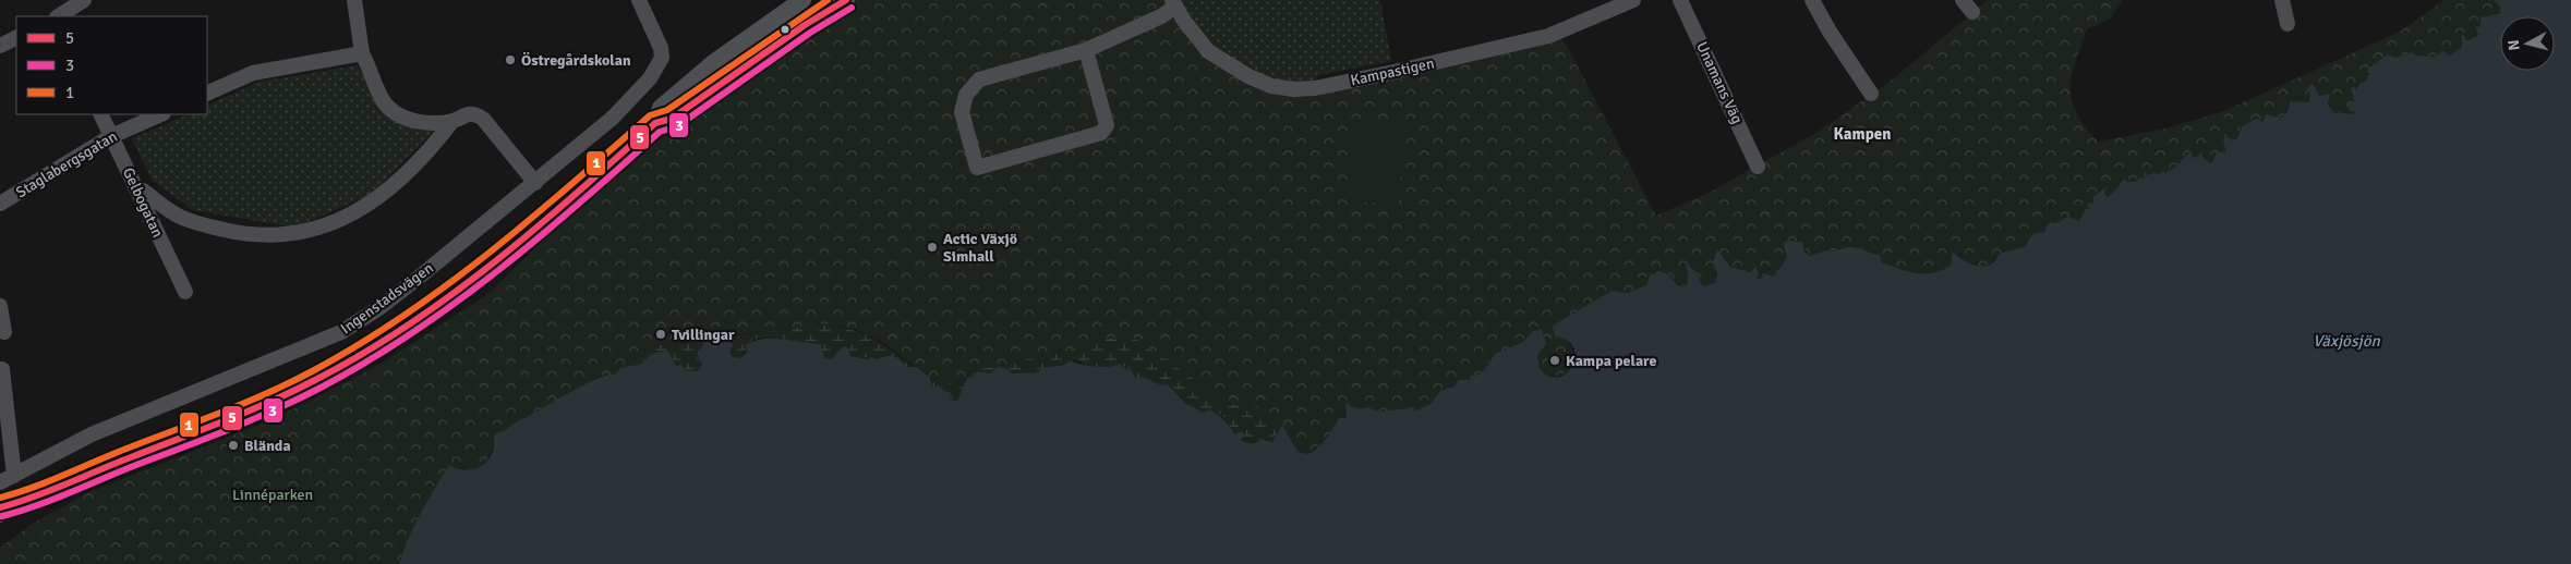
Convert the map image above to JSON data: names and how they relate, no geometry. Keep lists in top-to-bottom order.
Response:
{
  "streets": {
    "street": [
      "Kampastigen",
      "Unamans Väg",
      "Staglabergsgatan",
      "Gelbogatan",
      "Ingenstadsvägen"
    ]
  },
  "crossings": [
    ["Staglabergsgatan", "Gelbogatan"]
  ],
  "districts": ["Kampen"],
  "water": ["Växjösjön"],
  "parks": ["Linnéparken"],
  "places": [
    "Östregårdskolan",
    "Actic Växjö Simhall",
    "Tvillingar",
    "Kampa pelare",
    "Blända"
  ],
  "lines": ["transit line 5", "transit line 1", "transit line 3"],
  "legend": ["5", "3", "1"],
  "north": "left"
}
